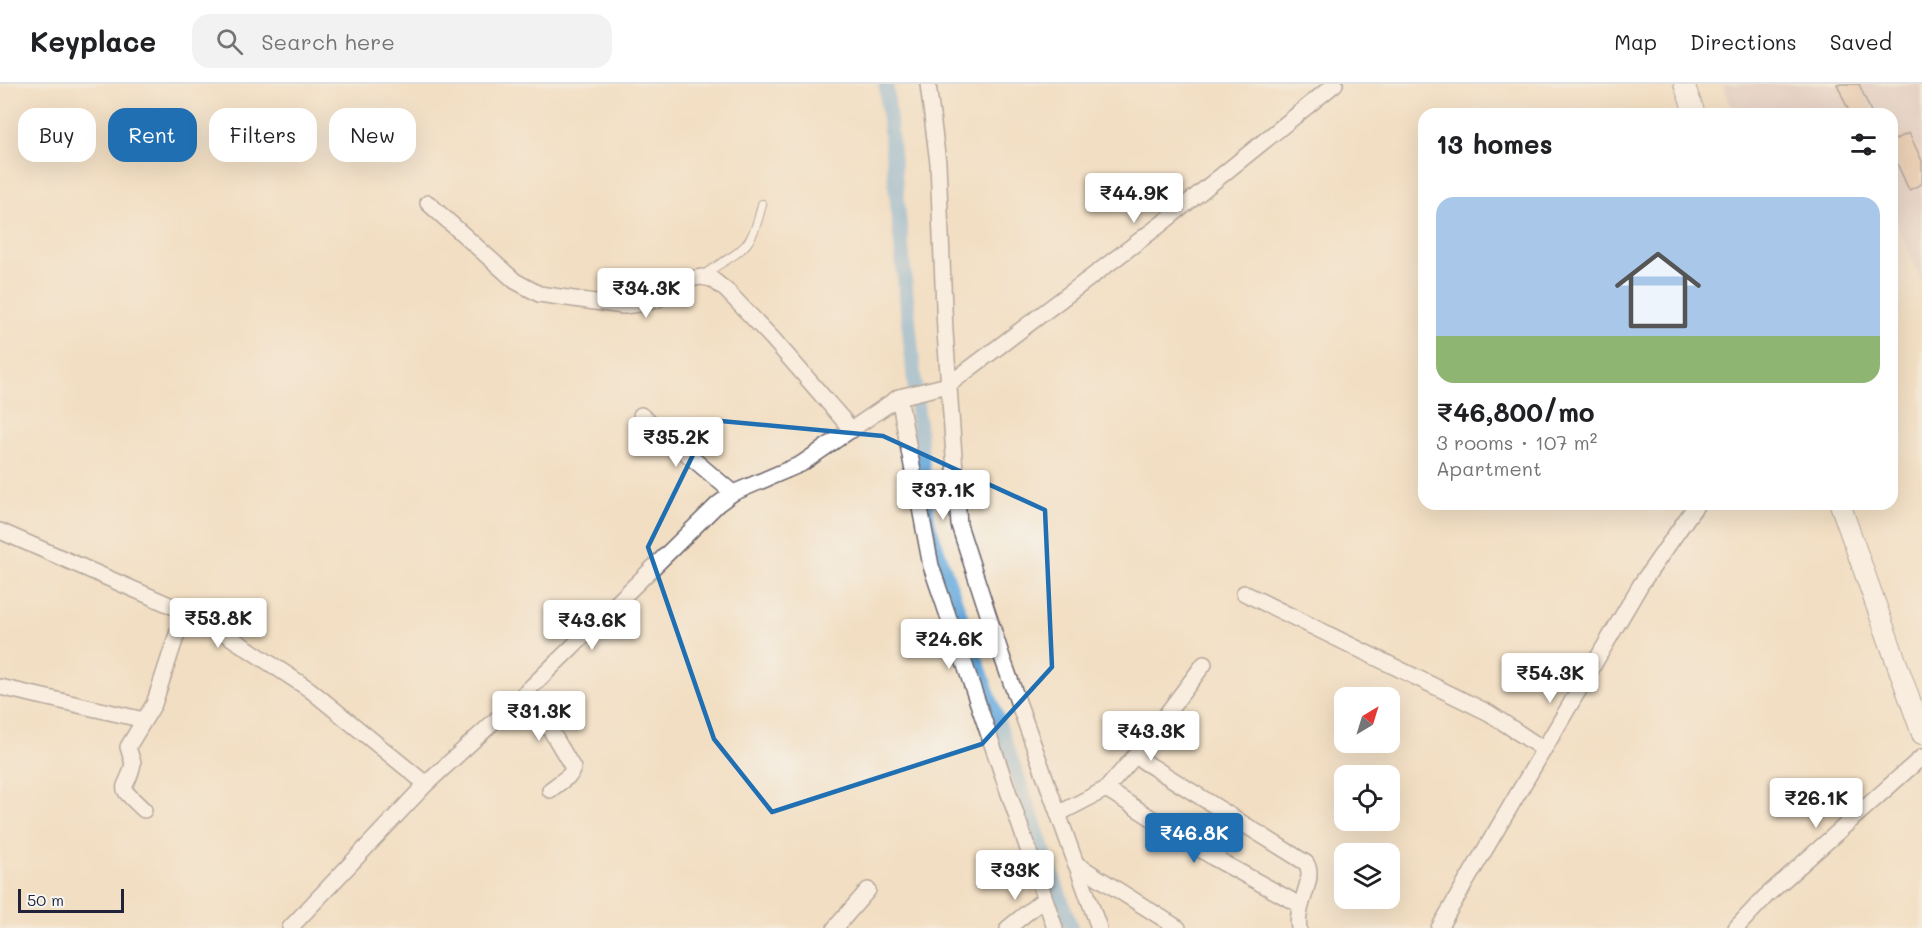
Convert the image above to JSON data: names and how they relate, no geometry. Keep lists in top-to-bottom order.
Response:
{
  "scale_bar": "50 m",
  "north": "top right",
  "page": {
    "header": "Keyplace",
    "search": "Search here",
    "nav": ["Map", "Directions", "Saved"],
    "chip": [
      "Buy",
      "Rent",
      "Filters",
      "New"
    ],
    "heading": "13 homes",
    "price": [
      "₹44.9K",
      "₹34.3K",
      "₹35.2K",
      "₹37.1K",
      "₹53.8K",
      "₹43.6K",
      "₹24.6K",
      "₹54.3K",
      "₹31.3K",
      "₹43.3K",
      "₹26.1K",
      "₹46.8K",
      "₹33K"
    ],
    "list": [
      {
        "name": "₹46,800/mo",
        "note": "3 rooms · 107 m² · Apartment"
      }
    ],
    "scale": "50 m"
  }
}
